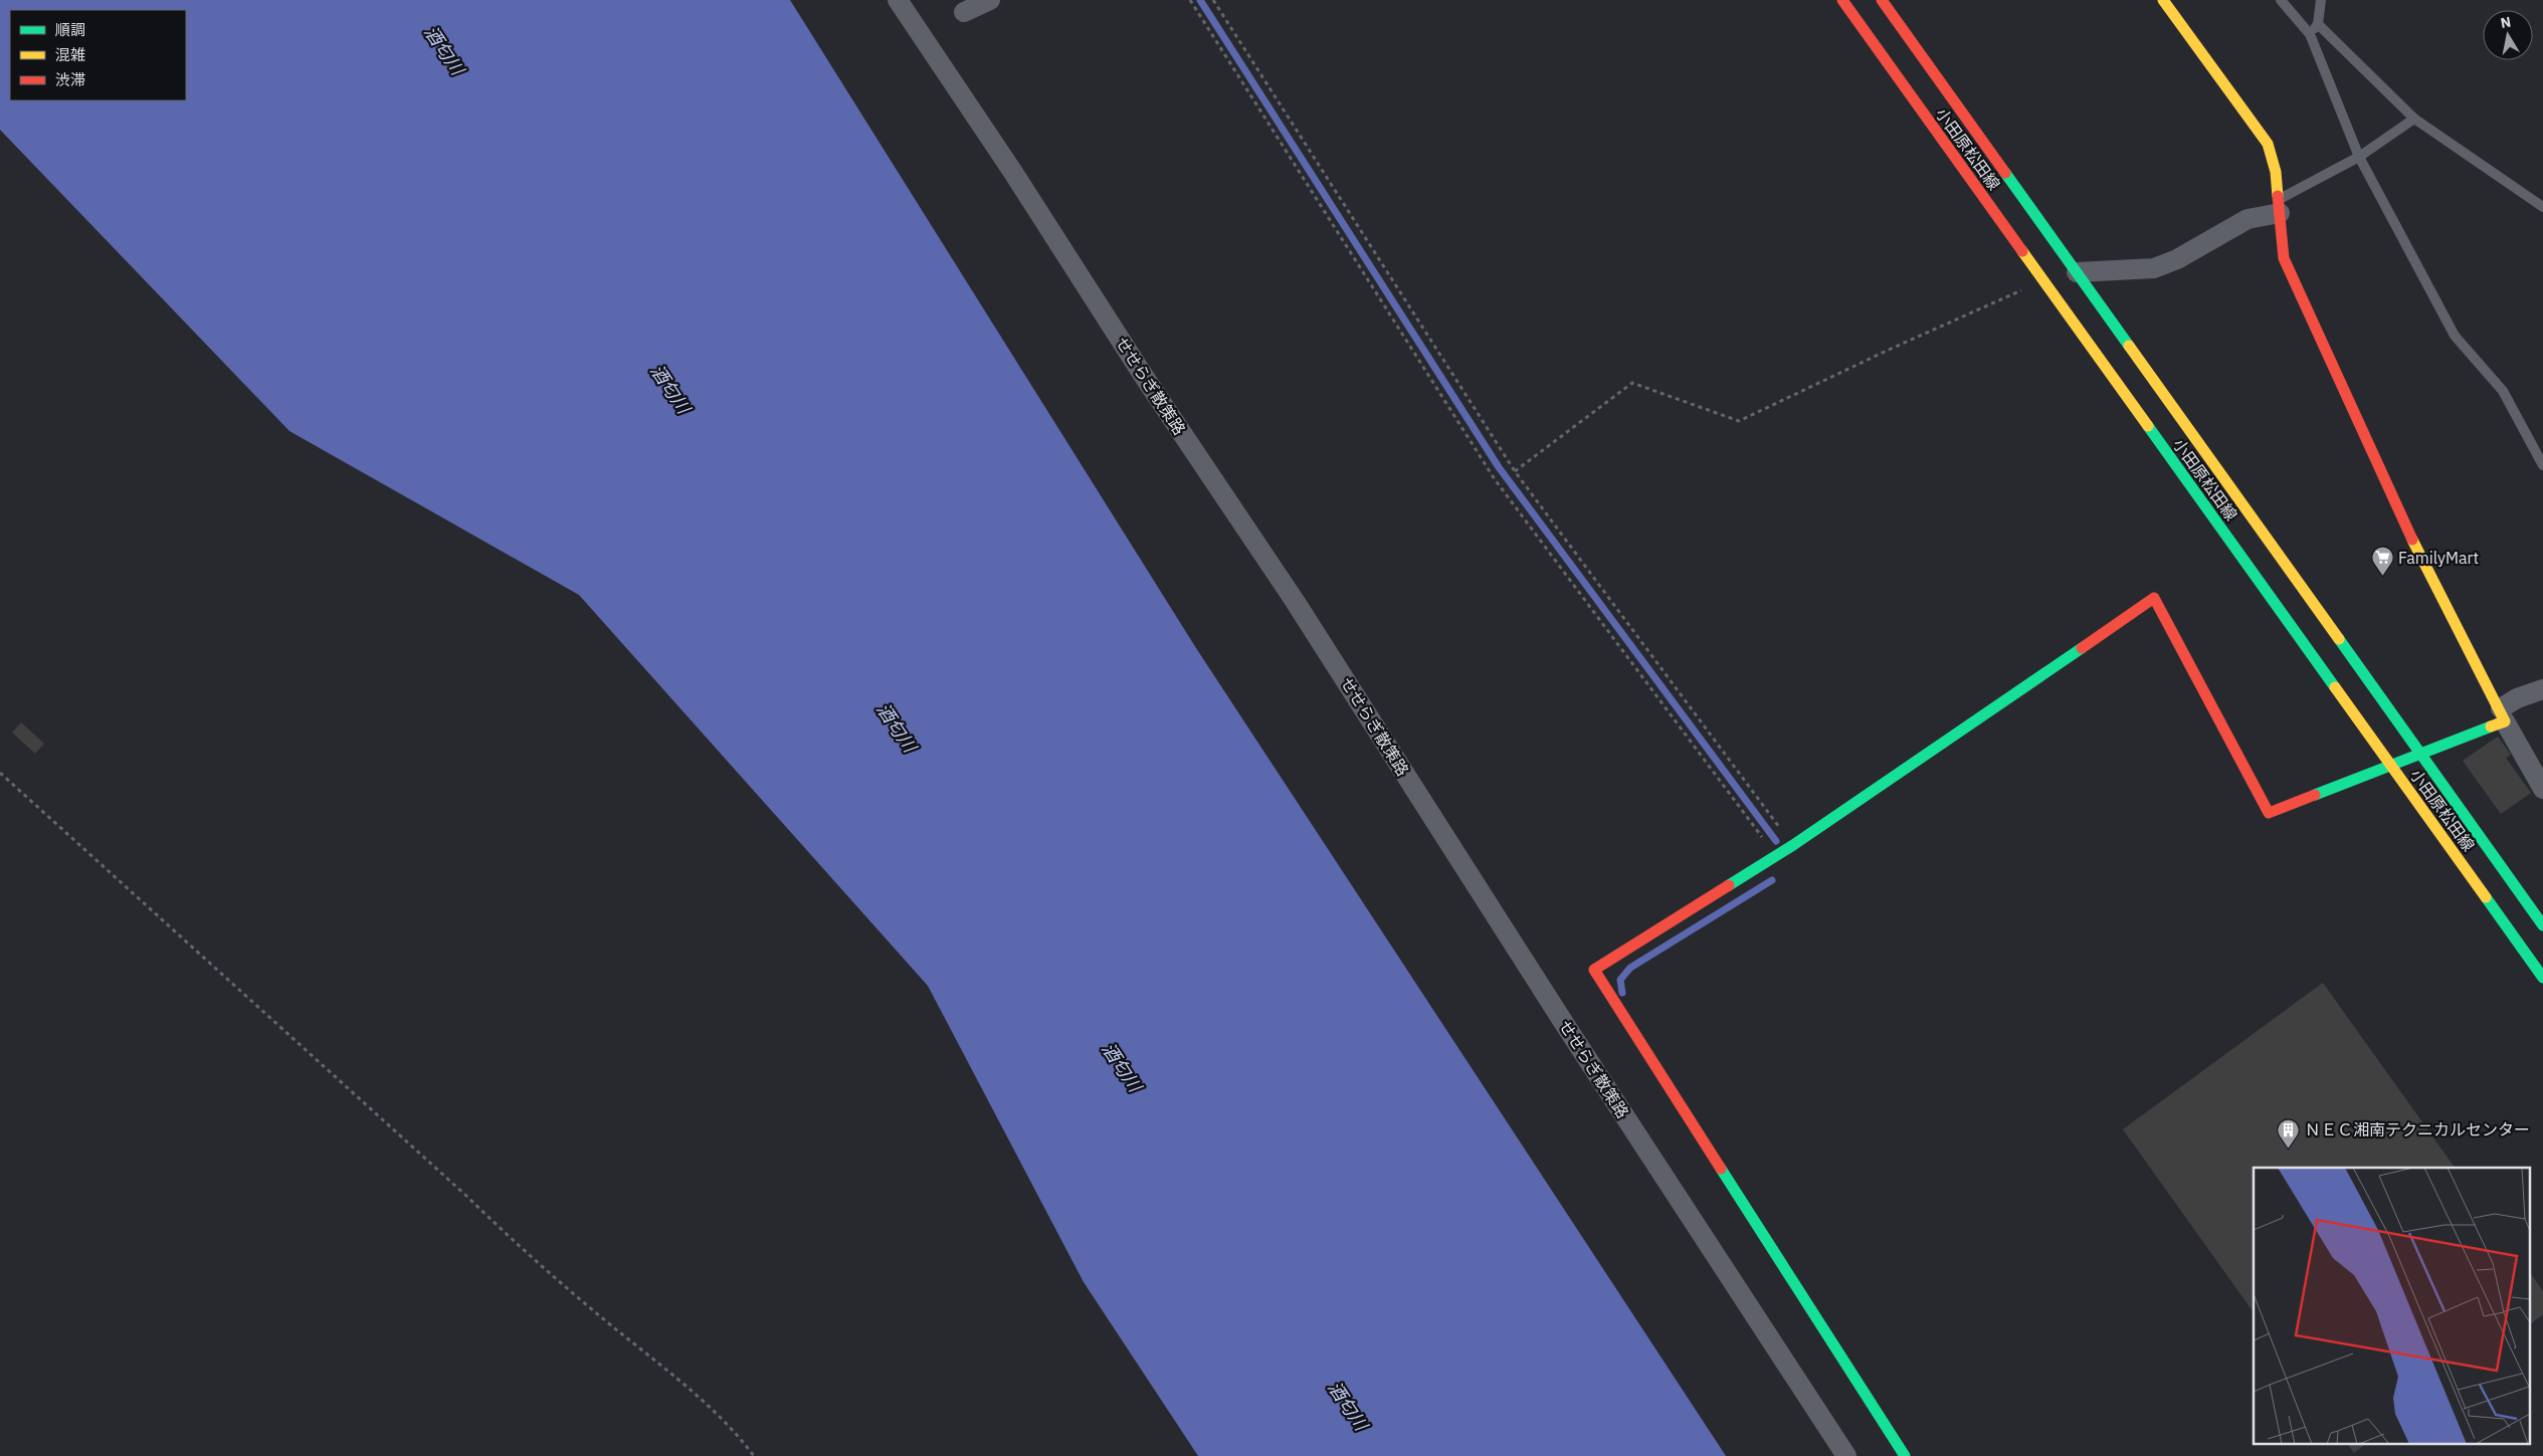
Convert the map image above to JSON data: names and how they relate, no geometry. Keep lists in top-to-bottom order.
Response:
{
  "streets": {
    "street": ["小田原松田線", "せせらぎ散策路"]
  },
  "water": ["酒匂川"],
  "places": {
    "supermarket": ["FamilyMart"],
    "building": ["ＮＥＣ湘南テクニカルセンター"]
  },
  "legend": ["順調", "混雑", "渋滞"],
  "north": "top"
}
